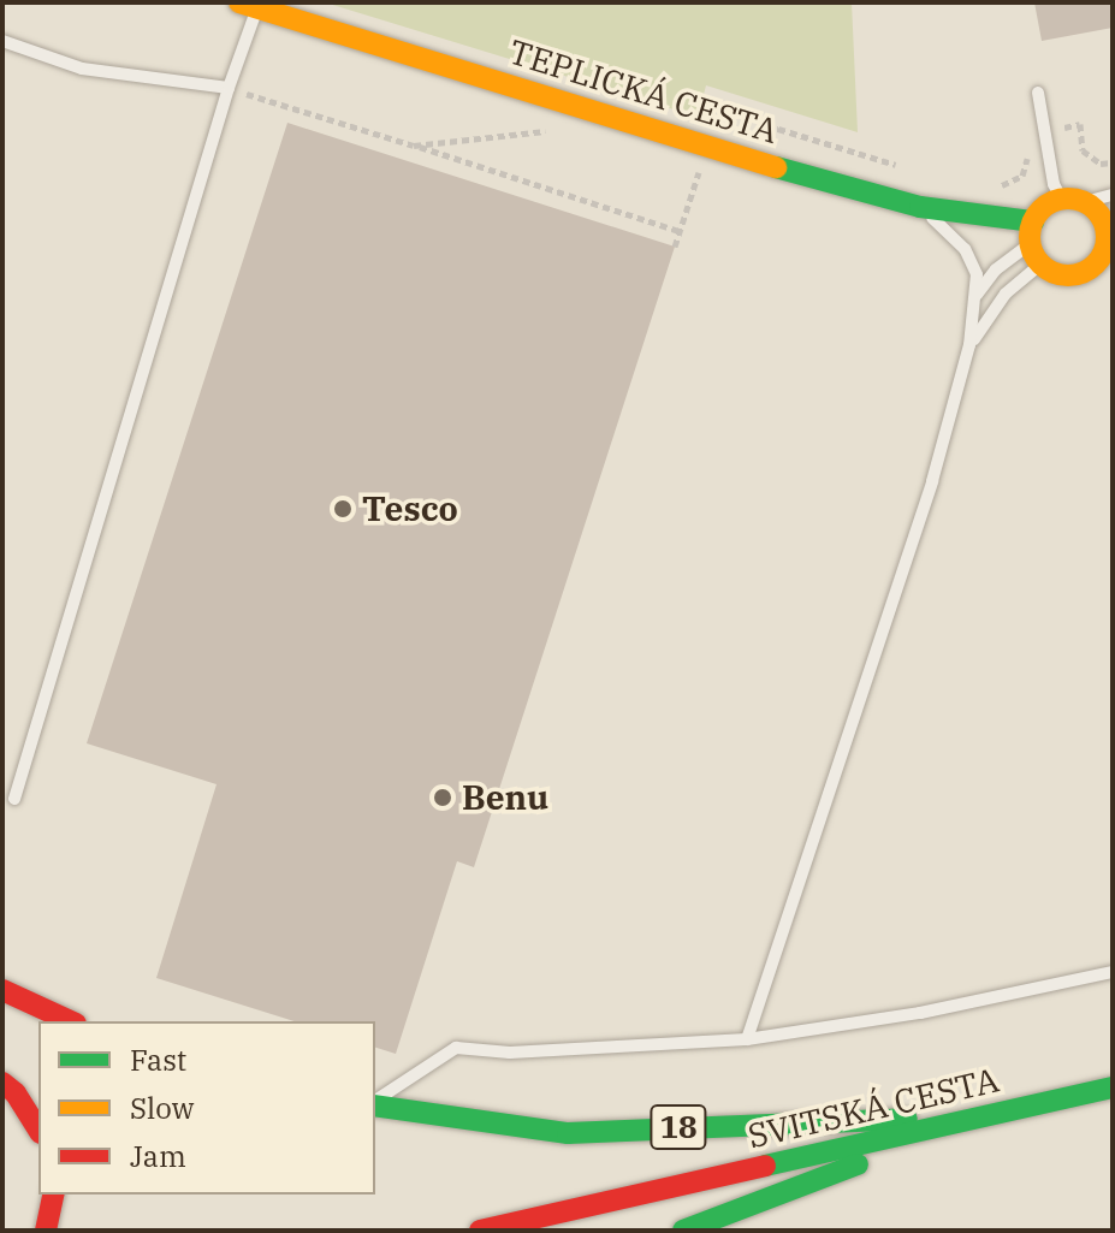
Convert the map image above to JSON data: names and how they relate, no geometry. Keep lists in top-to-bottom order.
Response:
{
  "streets": {
    "main road": ["TEPLICKÁ CESTA", "SVITSKÁ CESTA", "18"]
  },
  "crossings": [
    ["SVITSKÁ CESTA", "18"]
  ],
  "places": ["Tesco", "Benu"],
  "legend": ["Fast", "Slow", "Jam"]
}
